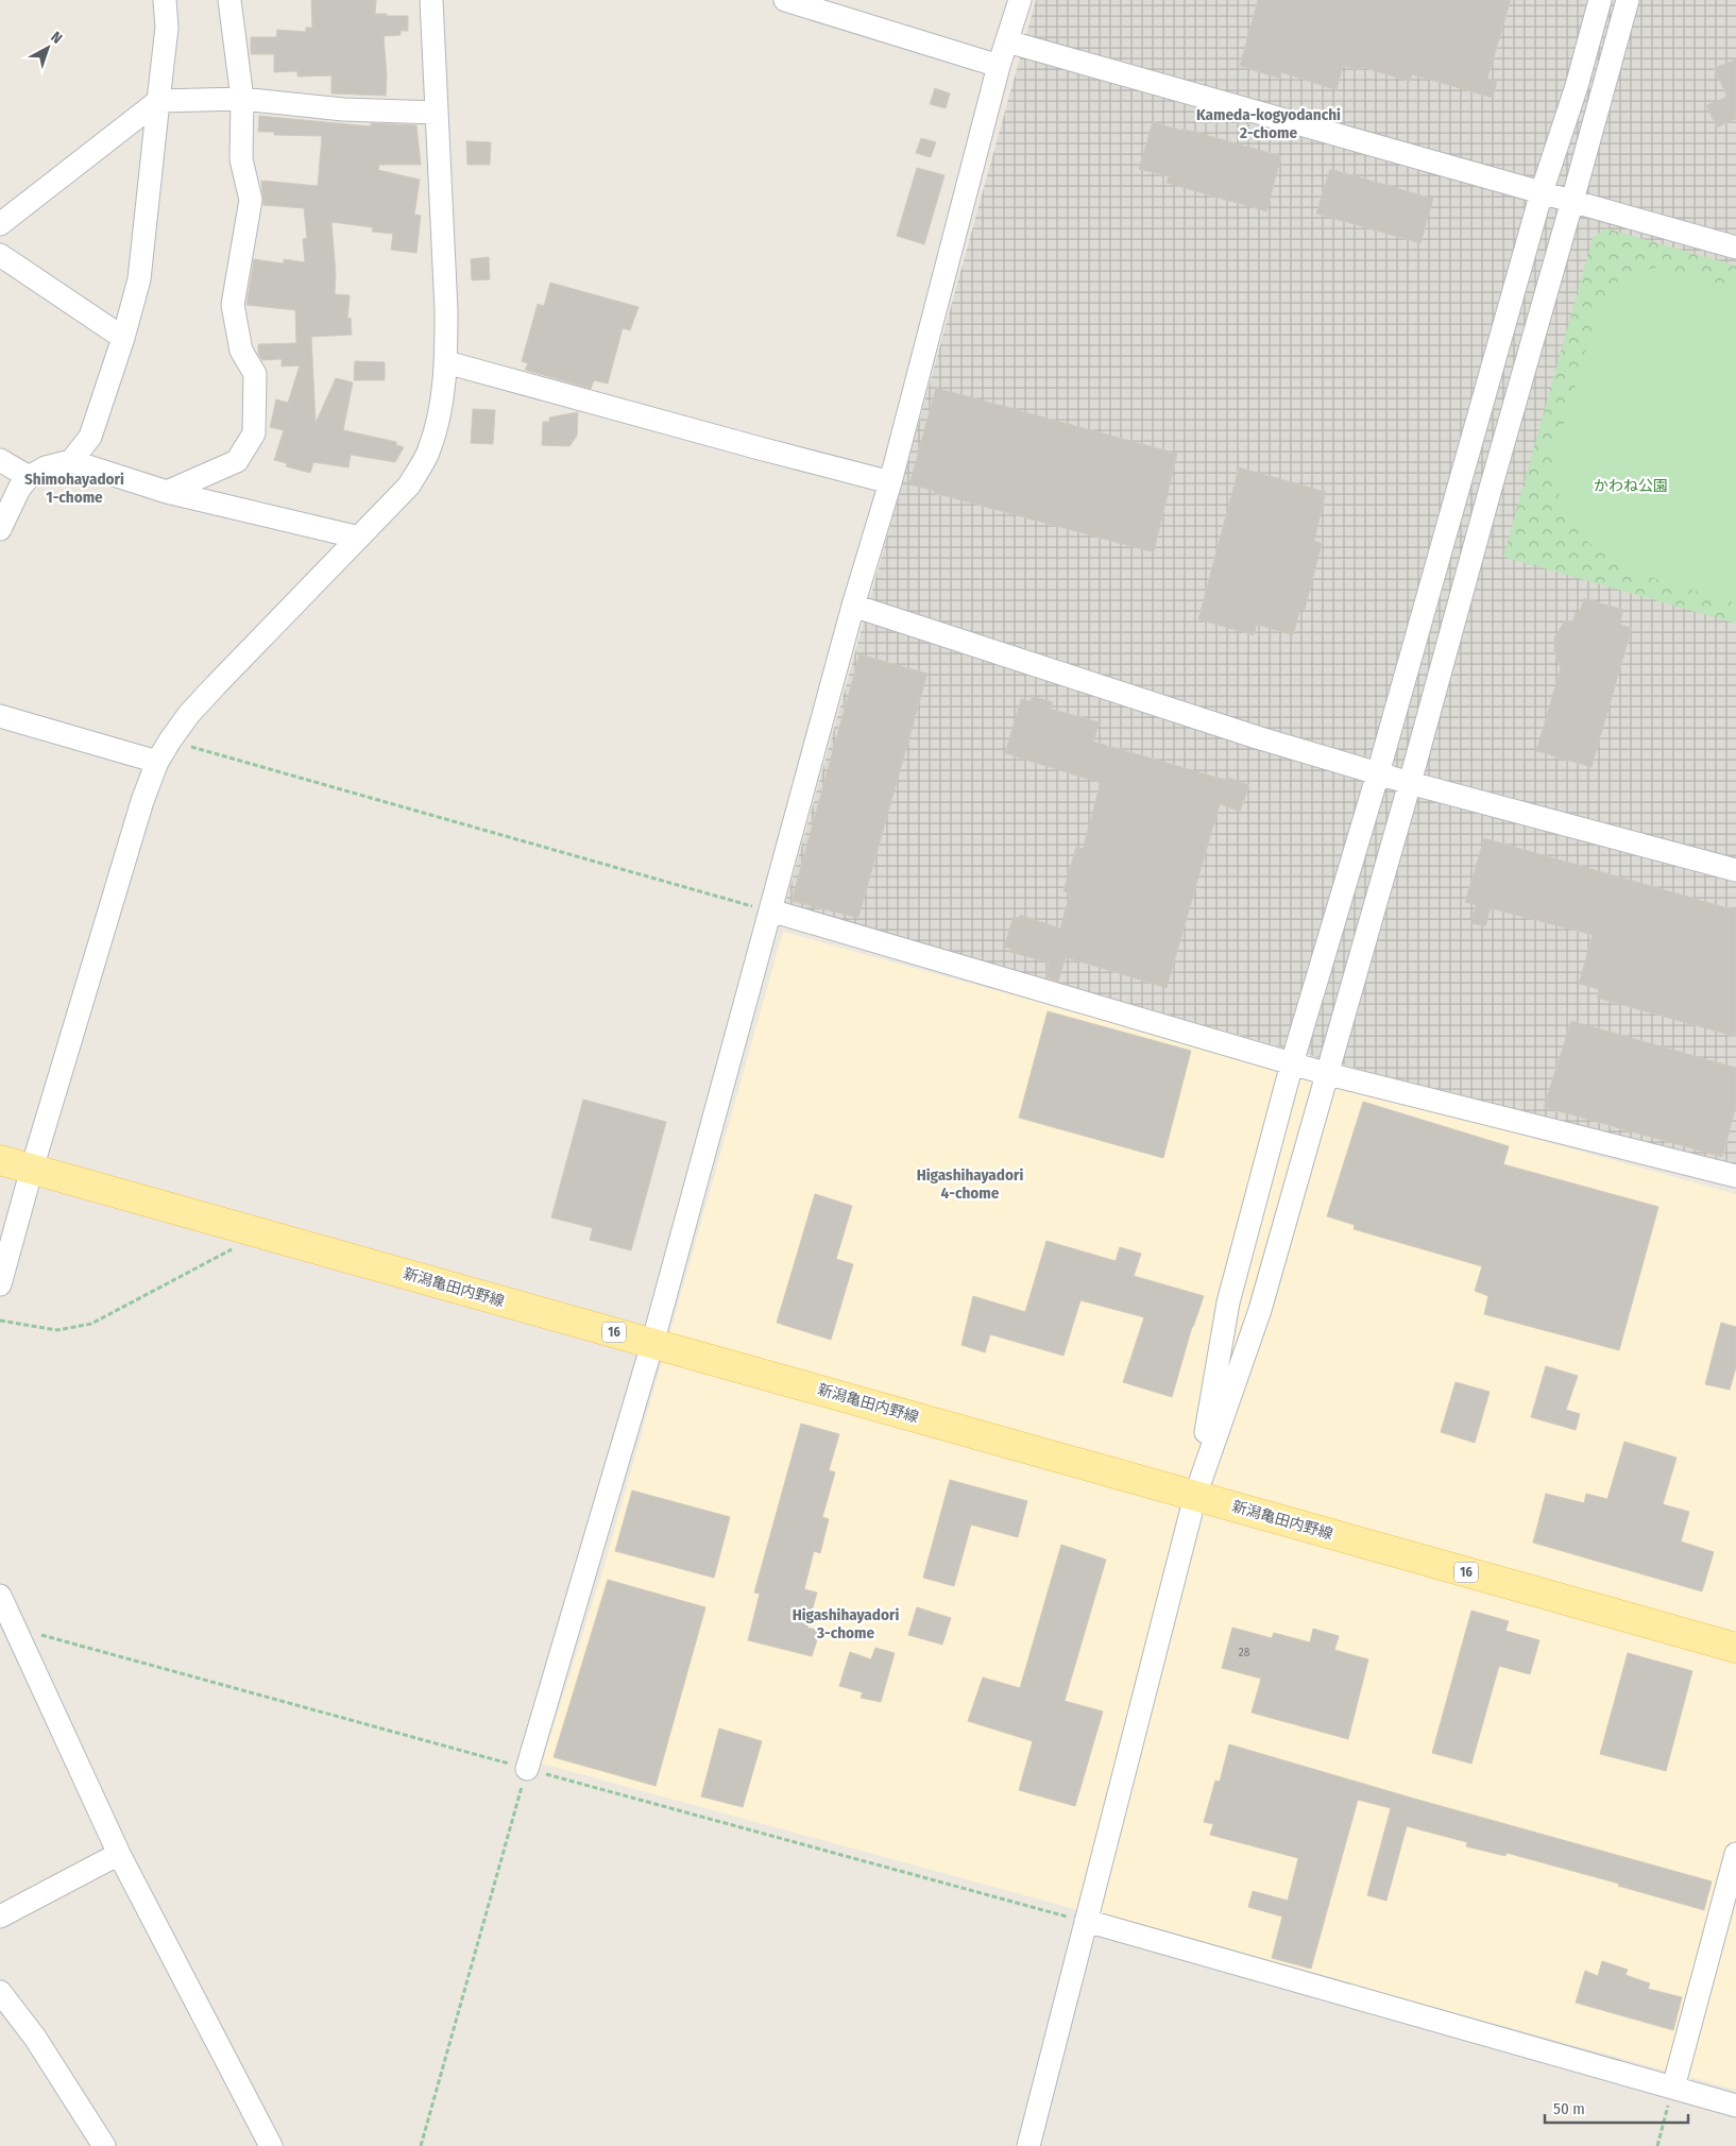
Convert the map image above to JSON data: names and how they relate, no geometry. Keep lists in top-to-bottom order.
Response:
{
  "streets": {
    "main road": ["新潟亀田内野線", "16"]
  },
  "districts": [
    "Kameda-kogyodanchi 2-chome",
    "Shimohayadori 1-chome",
    "Higashihayadori 4-chome",
    "Higashihayadori 3-chome"
  ],
  "parks": ["かわね公園"],
  "house_numbers": ["28"],
  "scale_bar": "50 m",
  "north": "top right"
}
